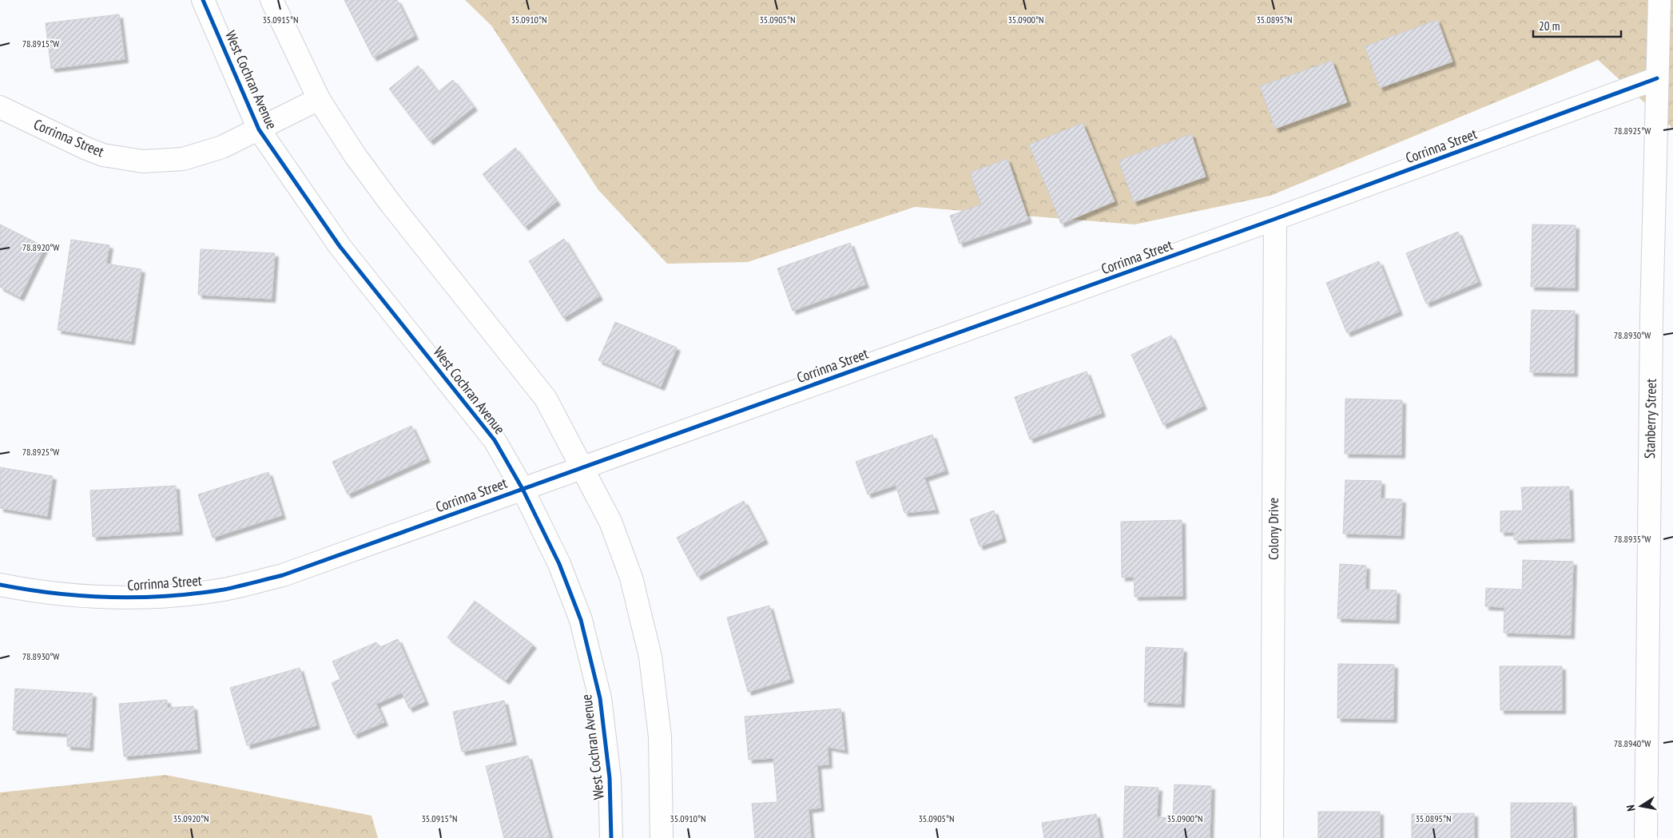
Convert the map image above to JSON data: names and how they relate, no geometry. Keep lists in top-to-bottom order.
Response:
{
  "streets": {
    "street": [
      "West Cochran Avenue",
      "Corrinna Street",
      "Stanberry Street",
      "Colony Drive"
    ]
  },
  "crossings": [
    ["West Cochran Avenue", "Corrinna Street"],
    ["Corrinna Street", "Stanberry Street"],
    ["Corrinna Street", "Colony Drive"]
  ],
  "scale_bar": "20 m",
  "north": "left",
  "coordinates": [
    "35.0915°N",
    "35.0910°N",
    "35.0905°N",
    "35.0900°N",
    "35.0895°N",
    "78.8915°W",
    "78.8925°W",
    "78.8920°W",
    "78.8930°W",
    "78.8935°W",
    "78.8940°W",
    "35.0920°N"
  ]
}
